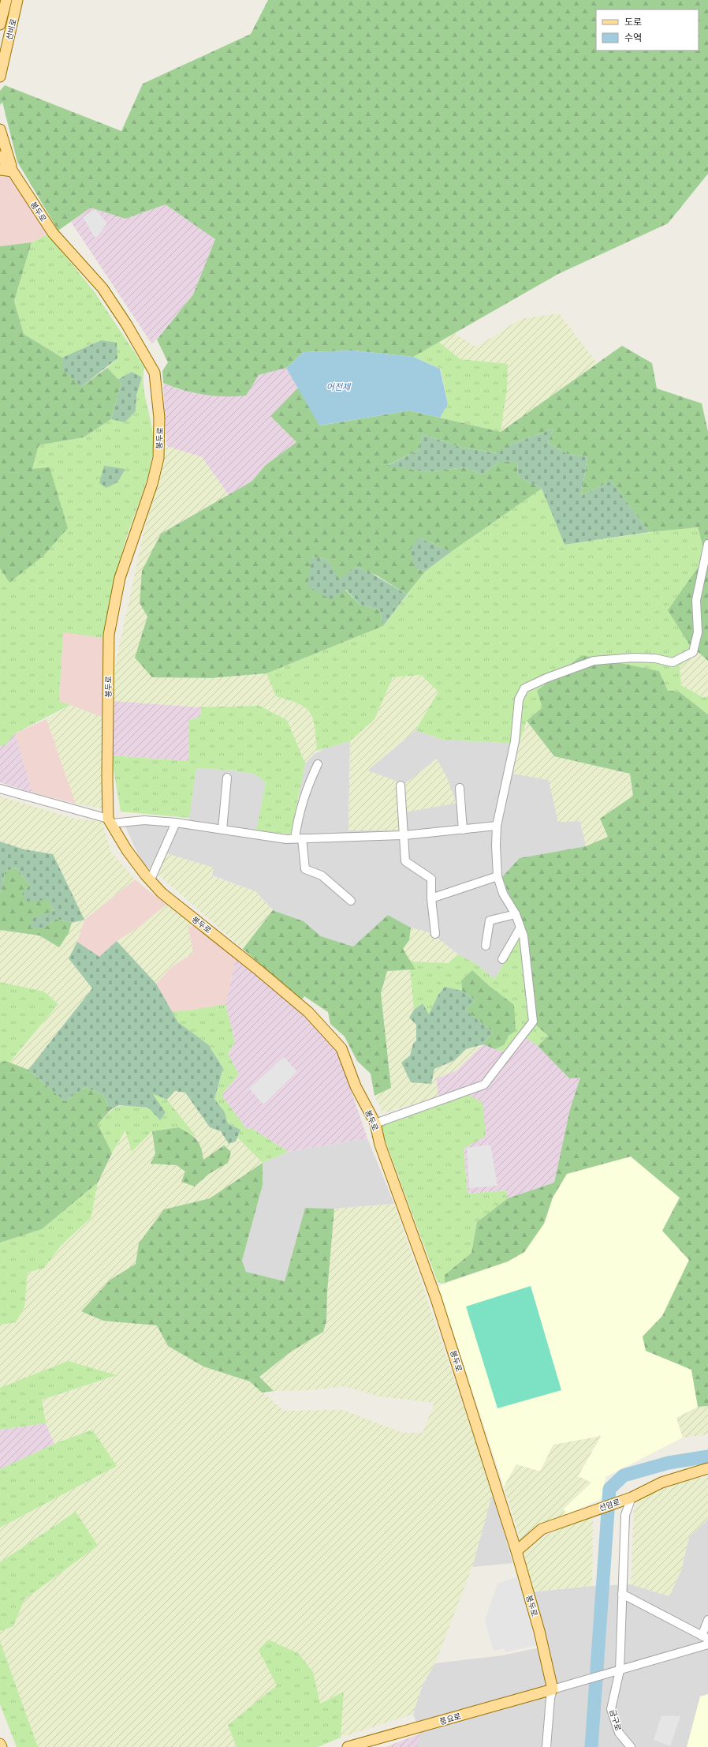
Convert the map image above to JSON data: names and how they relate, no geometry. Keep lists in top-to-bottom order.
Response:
{
  "streets": {
    "main road": [
      "선비로",
      "봉두로",
      "선암로",
      "풍요로"
    ],
    "street": ["금구로"]
  },
  "crossings": [
    ["봉두로", "선암로"],
    ["봉두로", "풍요로"],
    ["선암로", "금구로"]
  ],
  "water": ["어전제"],
  "legend": ["도로", "수역"]
}
